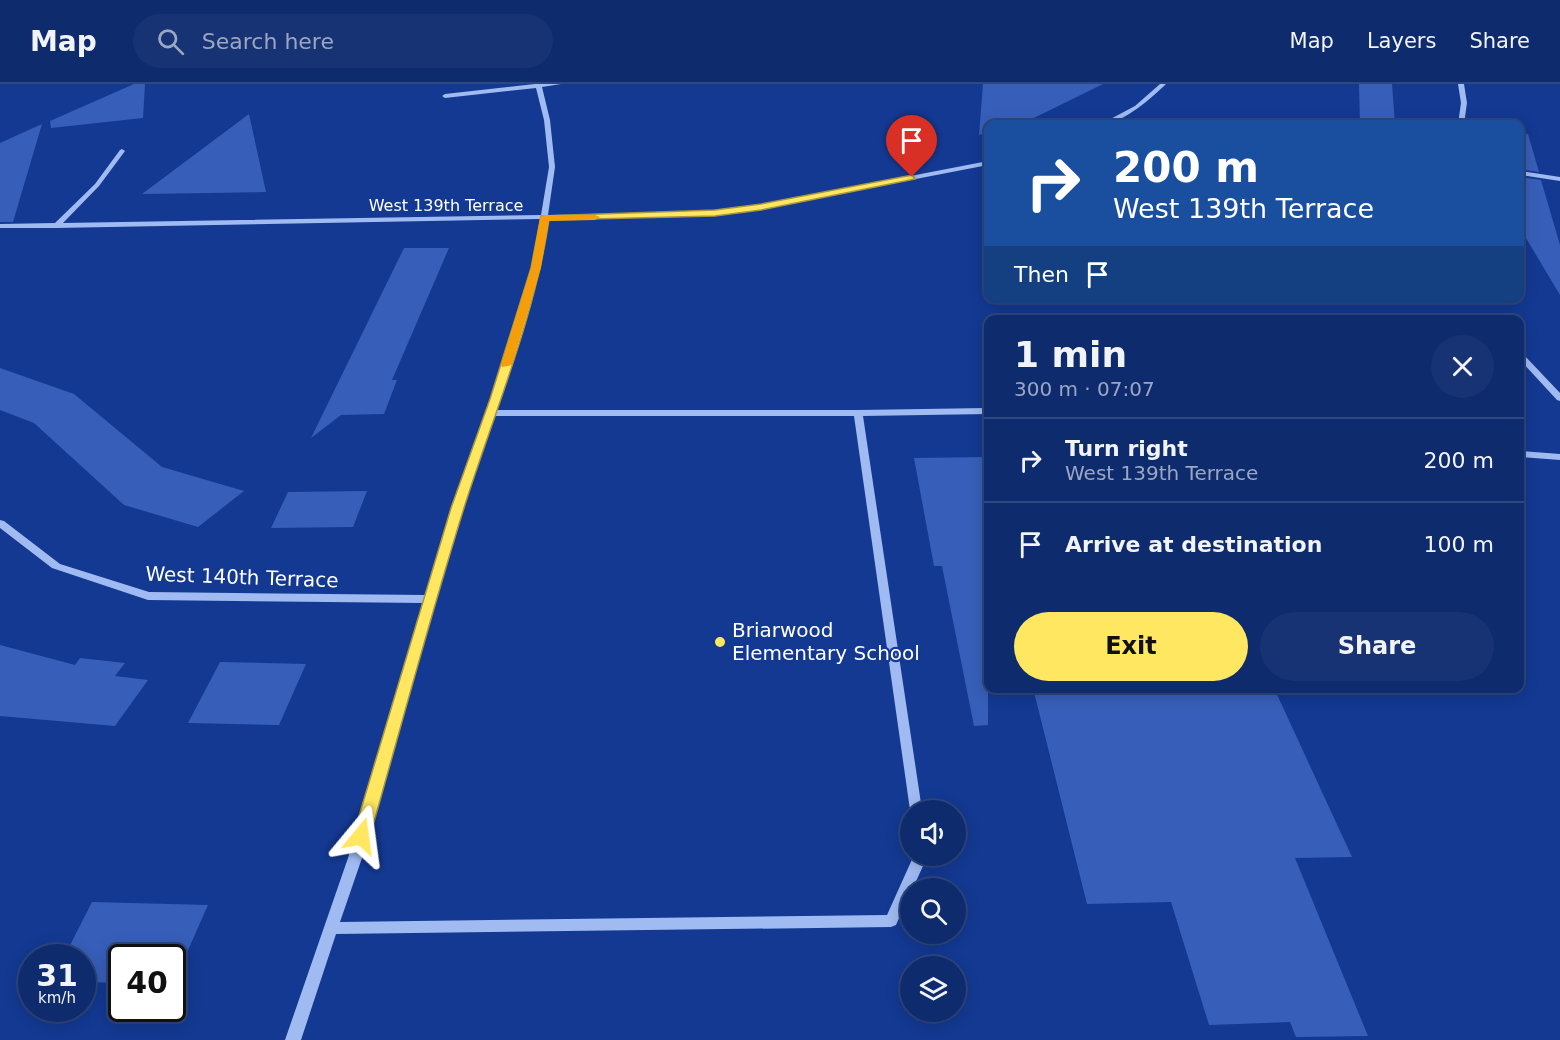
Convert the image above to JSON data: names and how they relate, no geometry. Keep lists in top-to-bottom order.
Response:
{
  "streets": {
    "street": ["West 139th Terrace", "West 140th Terrace"]
  },
  "places": ["Briarwood Elementary School"],
  "page": {
    "header": "Map",
    "search": "Search here",
    "nav": ["Map", "Layers", "Share"],
    "turn": ["200 m", "West 139th Terrace"],
    "then": "Then",
    "heading": ["1 min", "300 m · 07:07"],
    "list": [
      {
        "name": "Turn right",
        "note": "West 139th Terrace",
        "value": "200 m"
      },
      {
        "name": "Arrive at destination",
        "value": "100 m"
      }
    ],
    "buttons": ["Exit", "Share"],
    "speed": "31 km/h",
    "limit": "40"
  }
}
